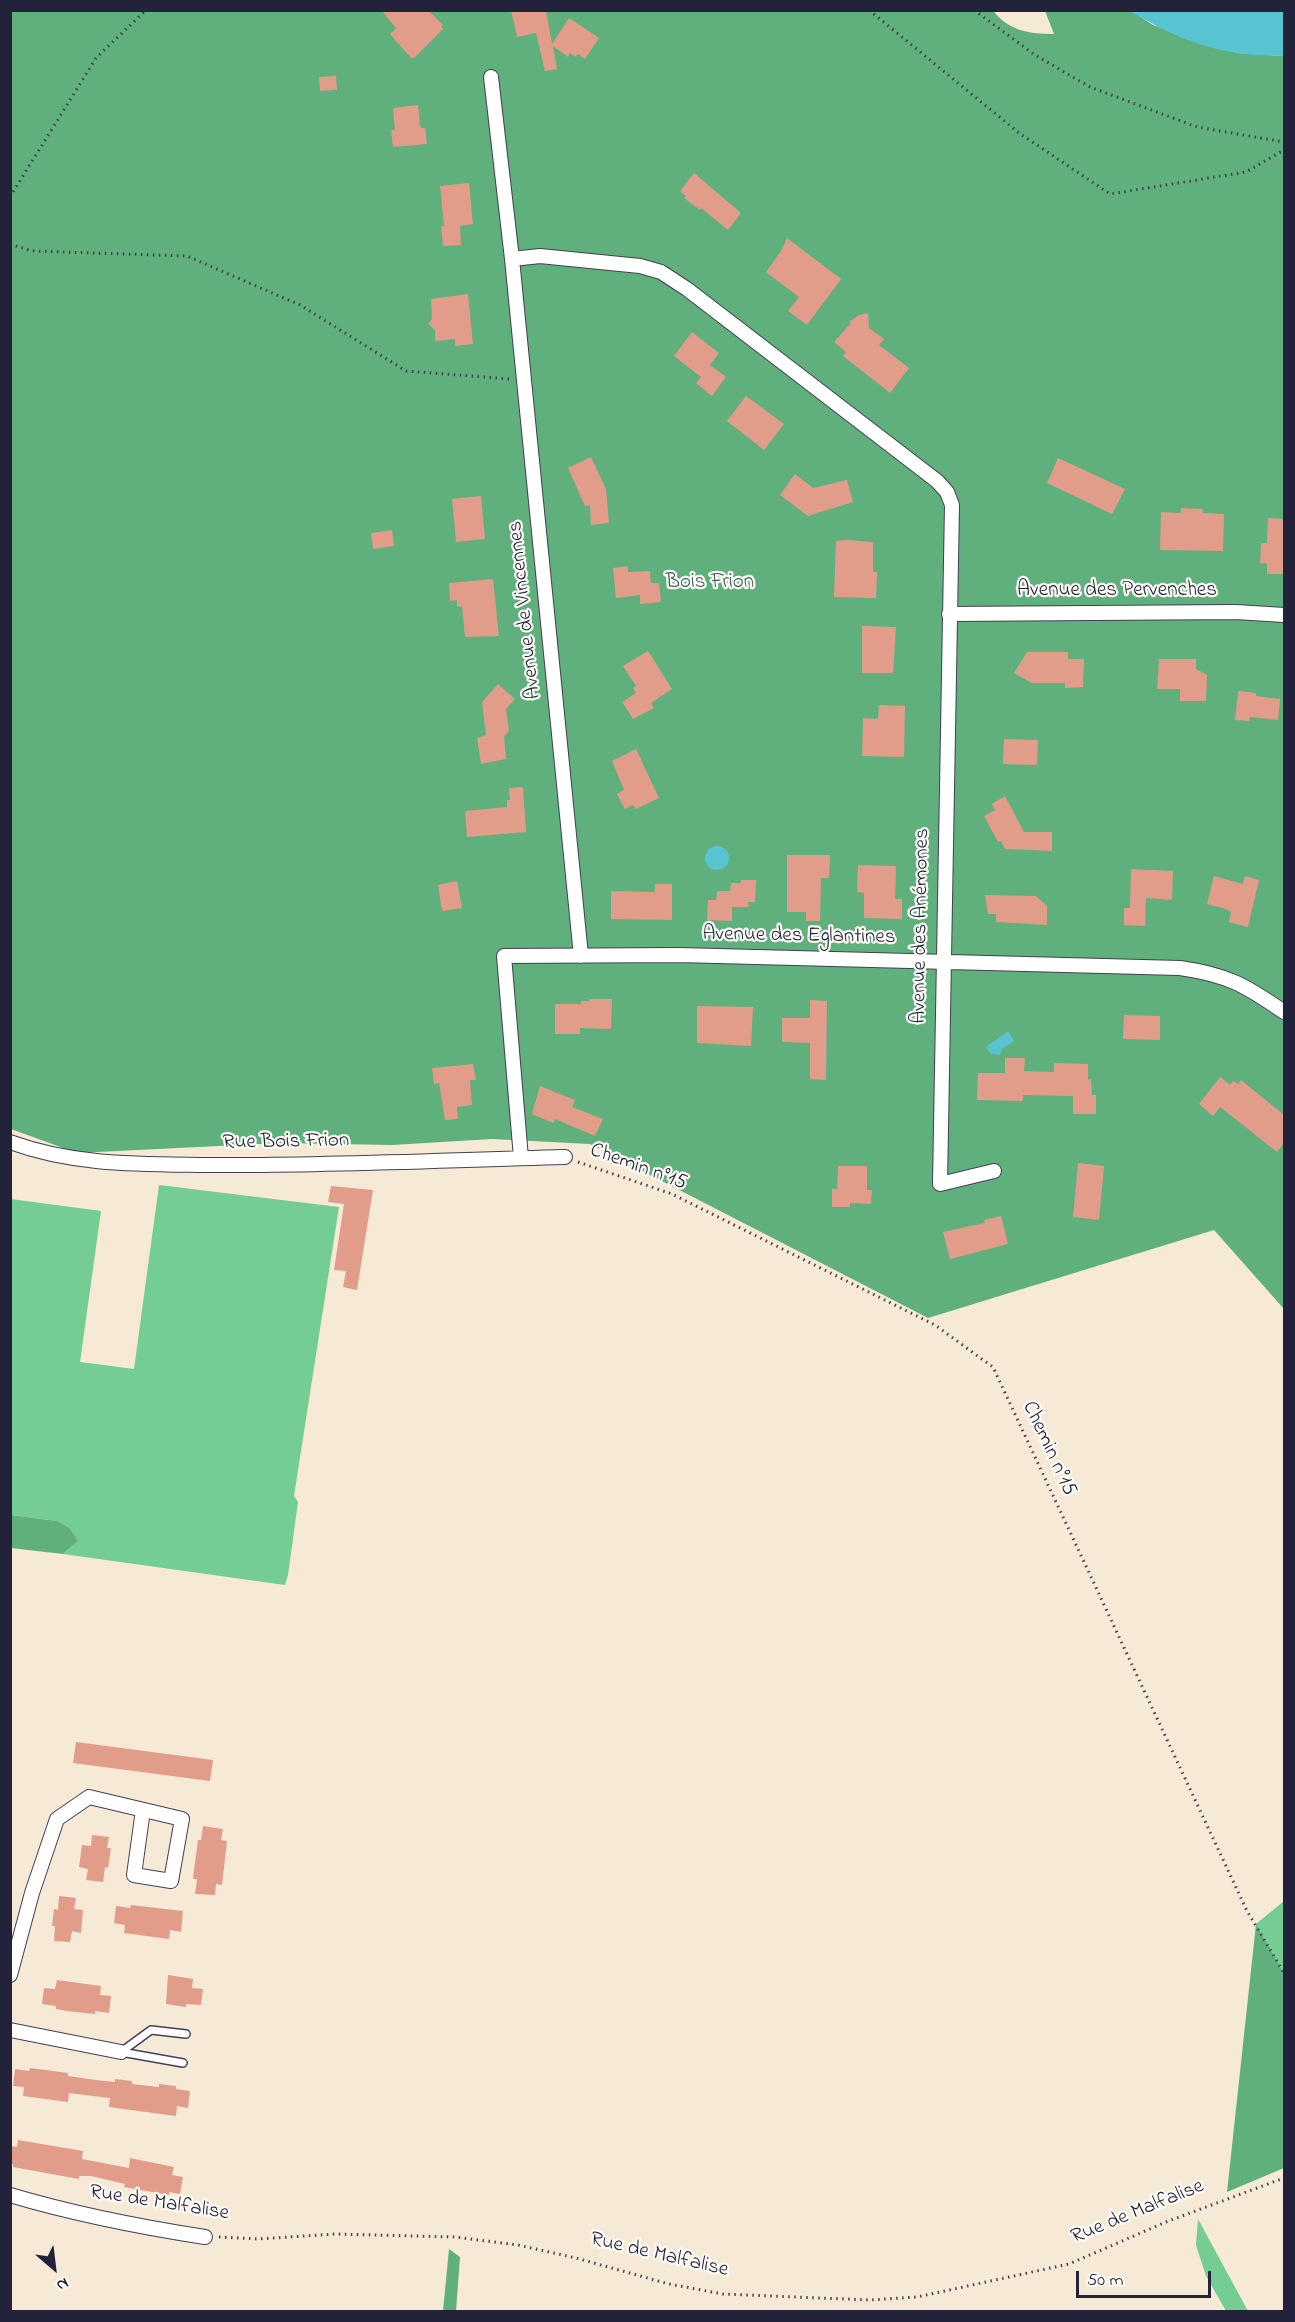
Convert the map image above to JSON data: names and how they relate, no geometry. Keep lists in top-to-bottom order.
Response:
{
  "streets": {
    "street": [
      "Avenue des Pervenches",
      "Avenue de Vincennes",
      "Avenue des Anémones",
      "Avenue des Eglantines",
      "Rue Bois Frion",
      "Rue de Malfalise"
    ],
    "path": ["Chemin n°15"]
  },
  "crossings": [
    ["Avenue des Pervenches", "Avenue des Anémones"],
    ["Avenue de Vincennes", "Avenue des Eglantines"],
    ["Avenue des Anémones", "Avenue des Eglantines"],
    ["Avenue des Eglantines", "Rue Bois Frion"],
    ["Rue Bois Frion", "Chemin n°15"]
  ],
  "parks": ["Bois Frion"],
  "scale_bar": "50 m",
  "north": "bottom right"
}
